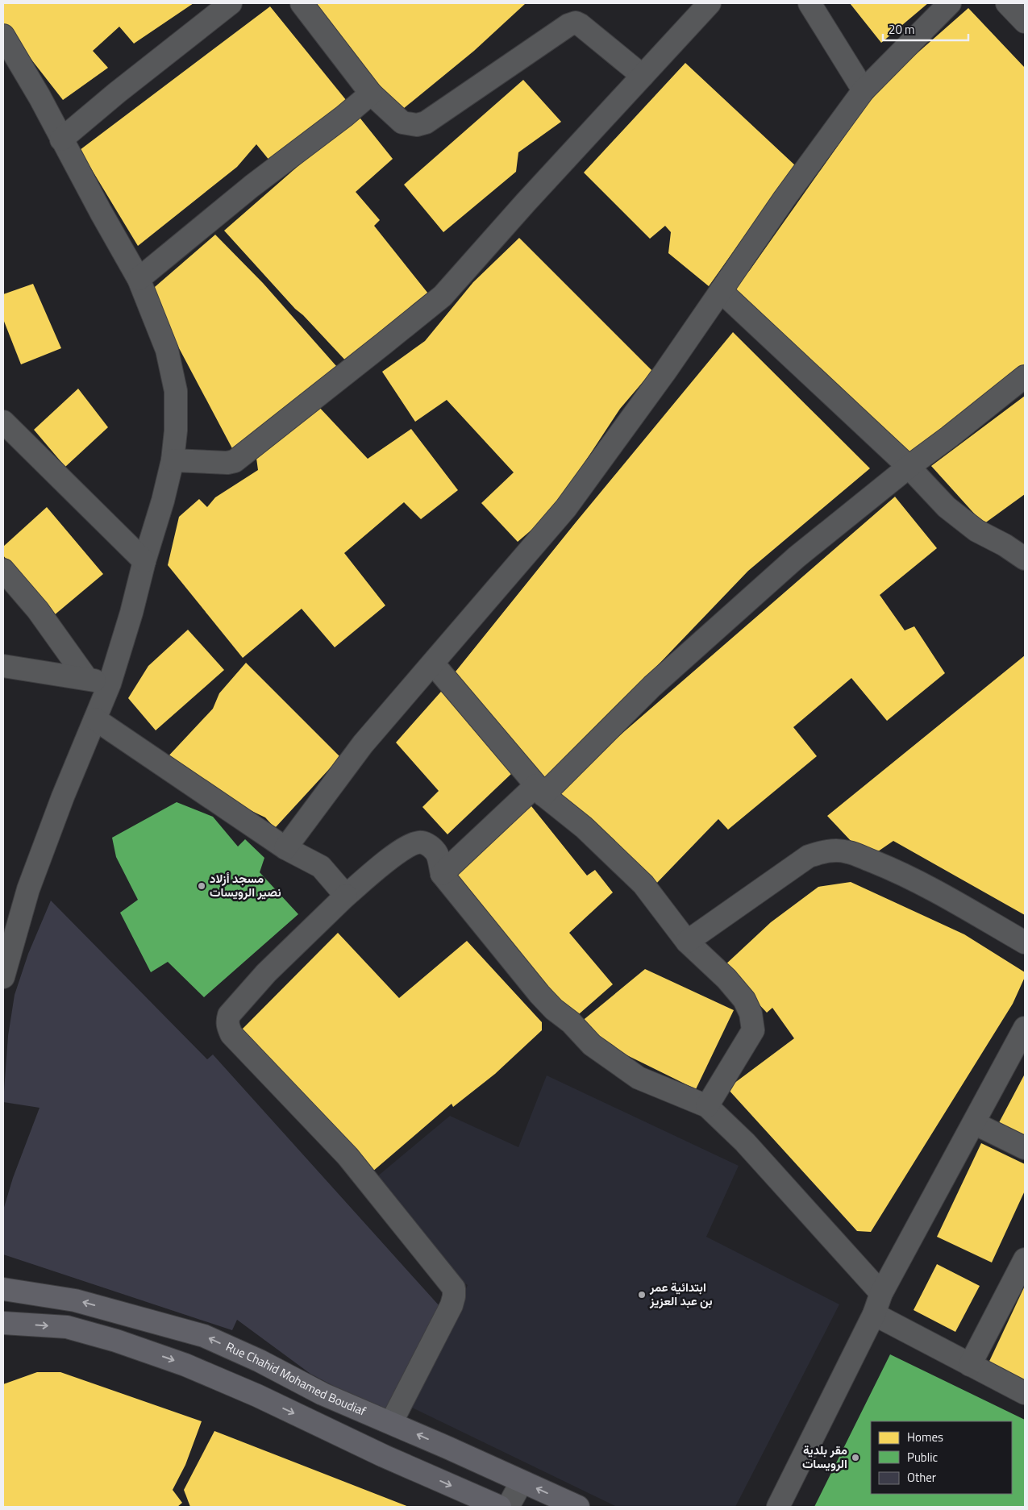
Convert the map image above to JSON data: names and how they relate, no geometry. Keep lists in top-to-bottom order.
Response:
{
  "streets": {
    "main road": ["Rue Chahid Mohamed Boudiaf"]
  },
  "places": ["مسجد أزلاد نصير الرويسات", "ابتدائية عمر بن عبد العزيز", "مقر بلدية الرويسات"],
  "legend": ["Homes", "Public", "Other"],
  "scale_bar": "20 m"
}
